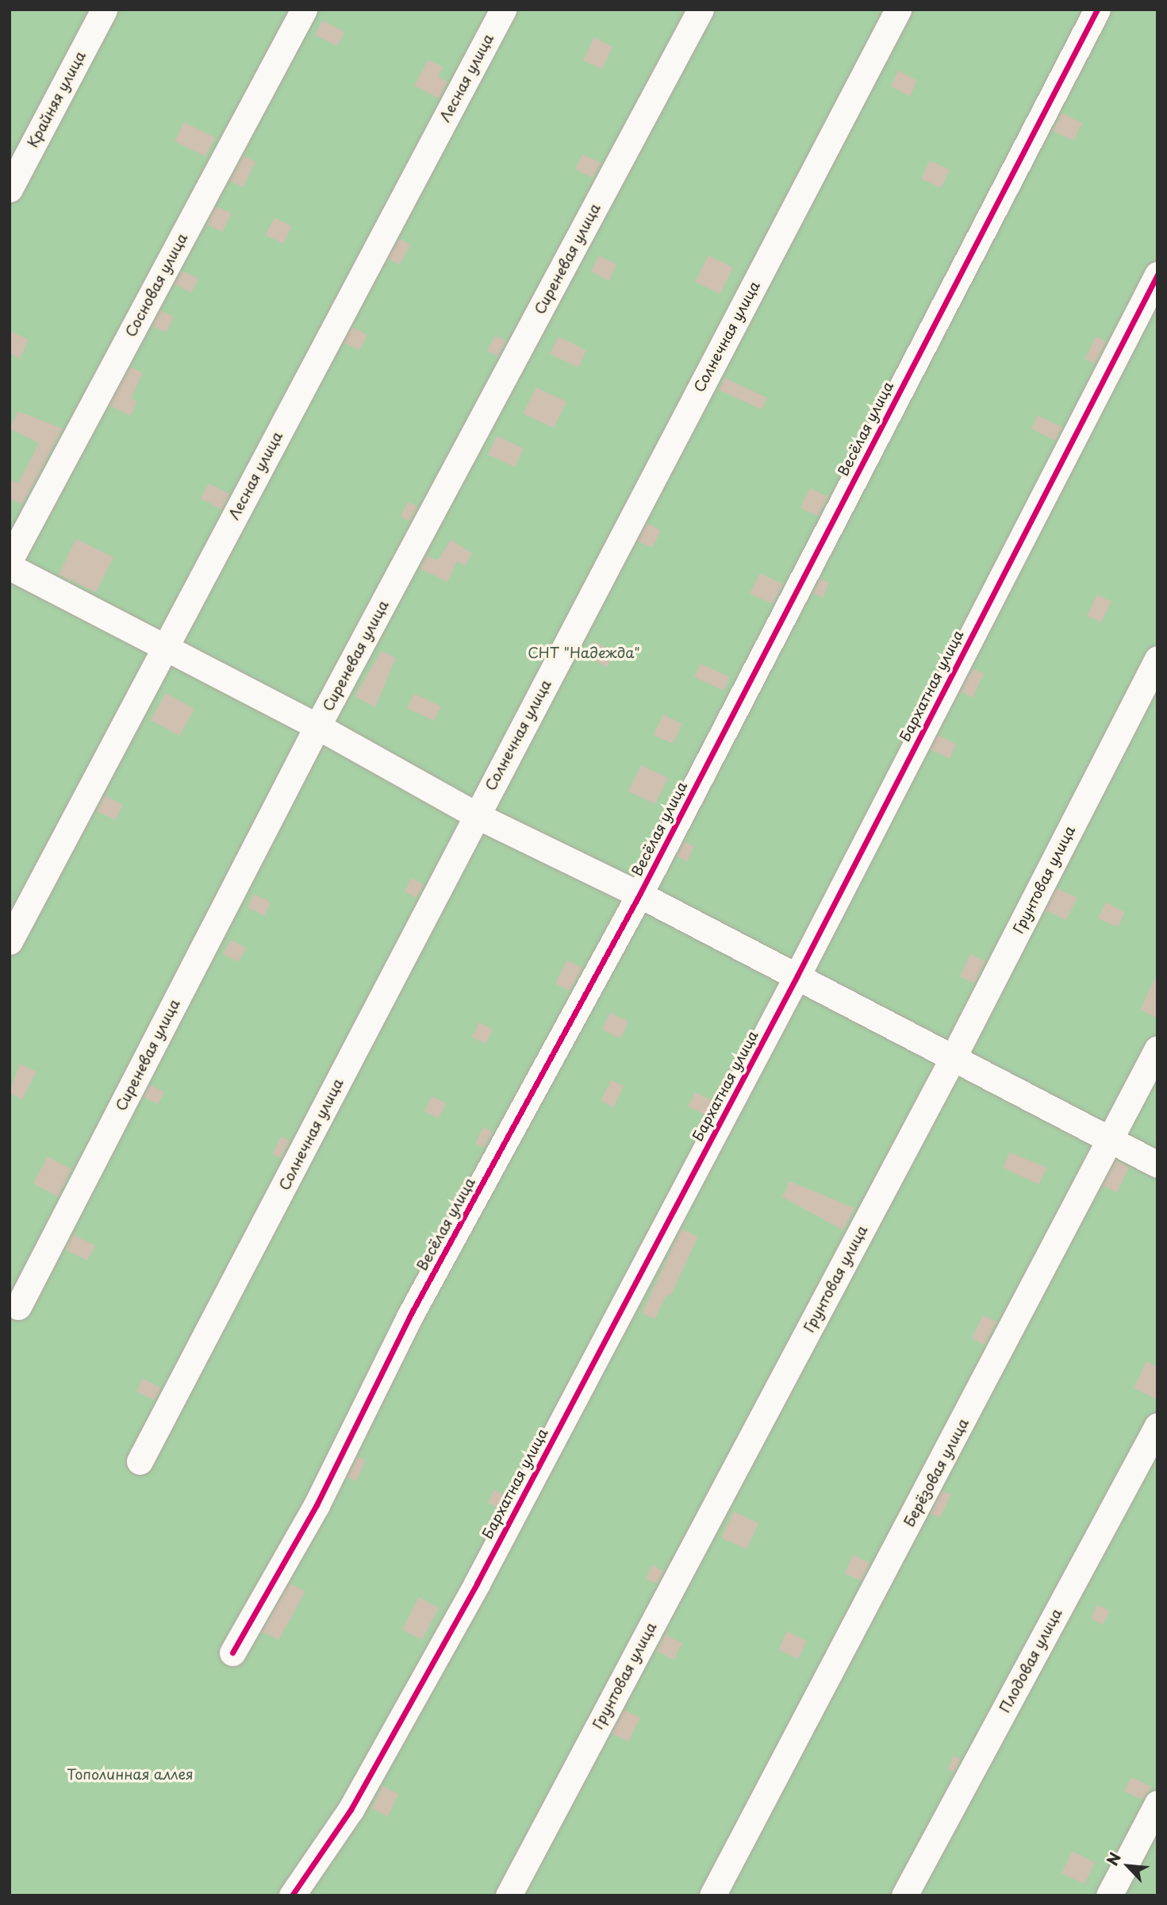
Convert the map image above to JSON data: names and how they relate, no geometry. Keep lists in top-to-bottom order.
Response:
{
  "streets": {
    "street": [
      "Лесная улица",
      "Крайняя улица",
      "Сиреневая улица",
      "Сосновая улица",
      "Солнечная улица",
      "Весёлая улица",
      "Бархатная улица",
      "Грунтовая улица",
      "Берёзовая улица",
      "Плодовая улица"
    ]
  },
  "parks": ["СНТ \"Надежда\"", "Тополинная аллея"],
  "north": "top left"
}
